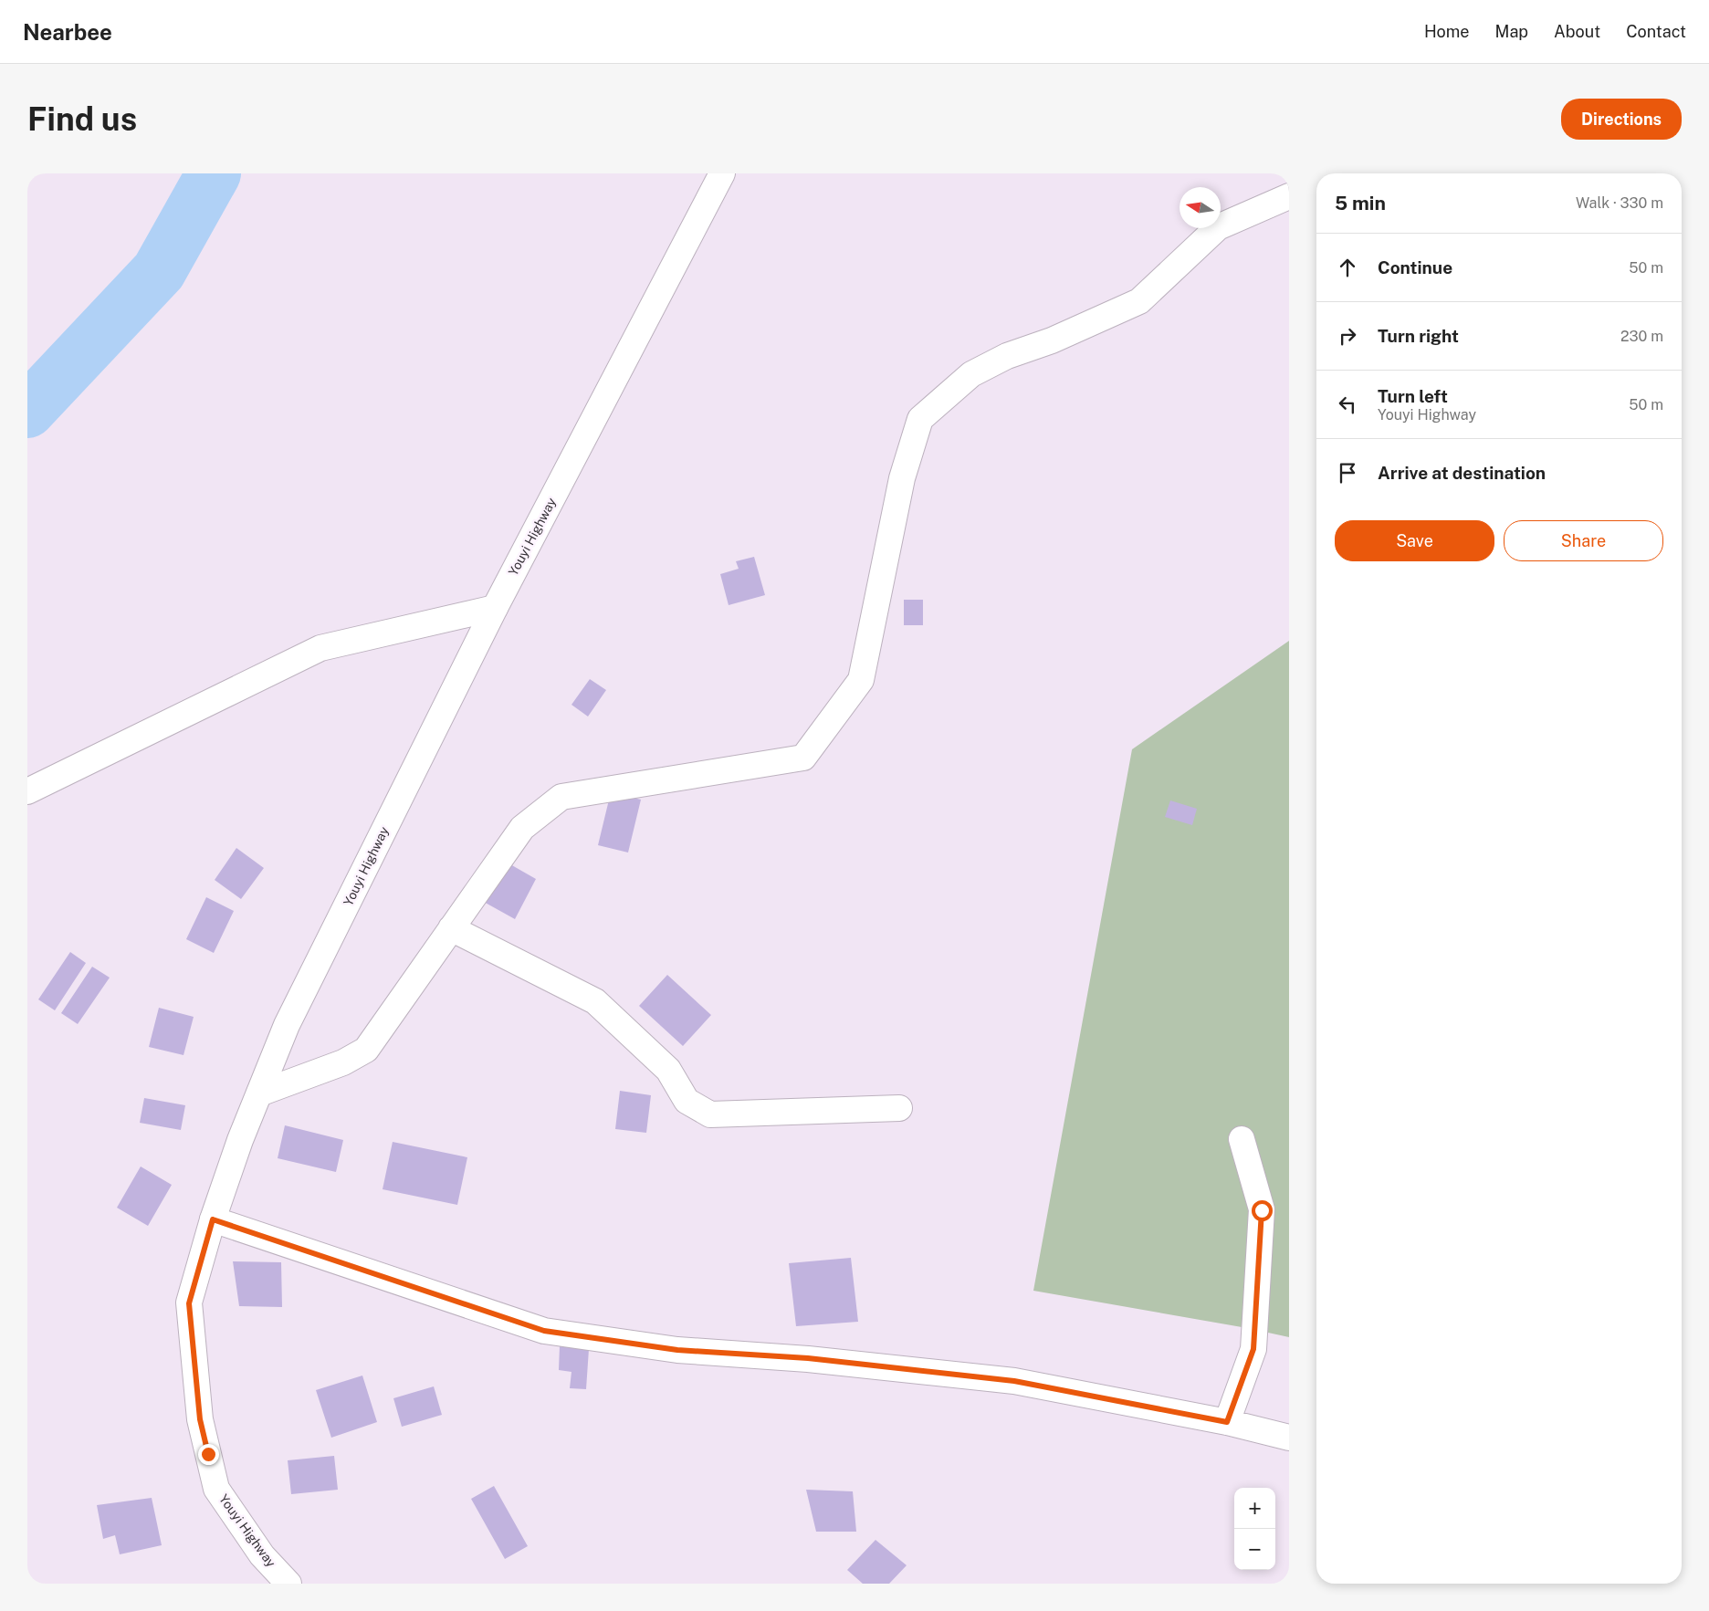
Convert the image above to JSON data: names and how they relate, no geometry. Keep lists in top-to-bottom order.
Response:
{
  "streets": {
    "street": ["Youyi Highway"]
  },
  "north": "left",
  "page": {
    "header": "Nearbee",
    "nav": [
      "Home",
      "Map",
      "About",
      "Contact"
    ],
    "buttons": [
      "Directions",
      ["Save", "Share"]
    ],
    "title": "Find us",
    "heading": ["5 min", "Walk · 330 m"],
    "list": [
      ["Continue", "50 m"],
      ["Turn right", "230 m"],
      ["Turn left", "Youyi Highway", "50 m"],
      "Arrive at destination"
    ],
    "map_buttons": ["+", "−"]
  }
}
